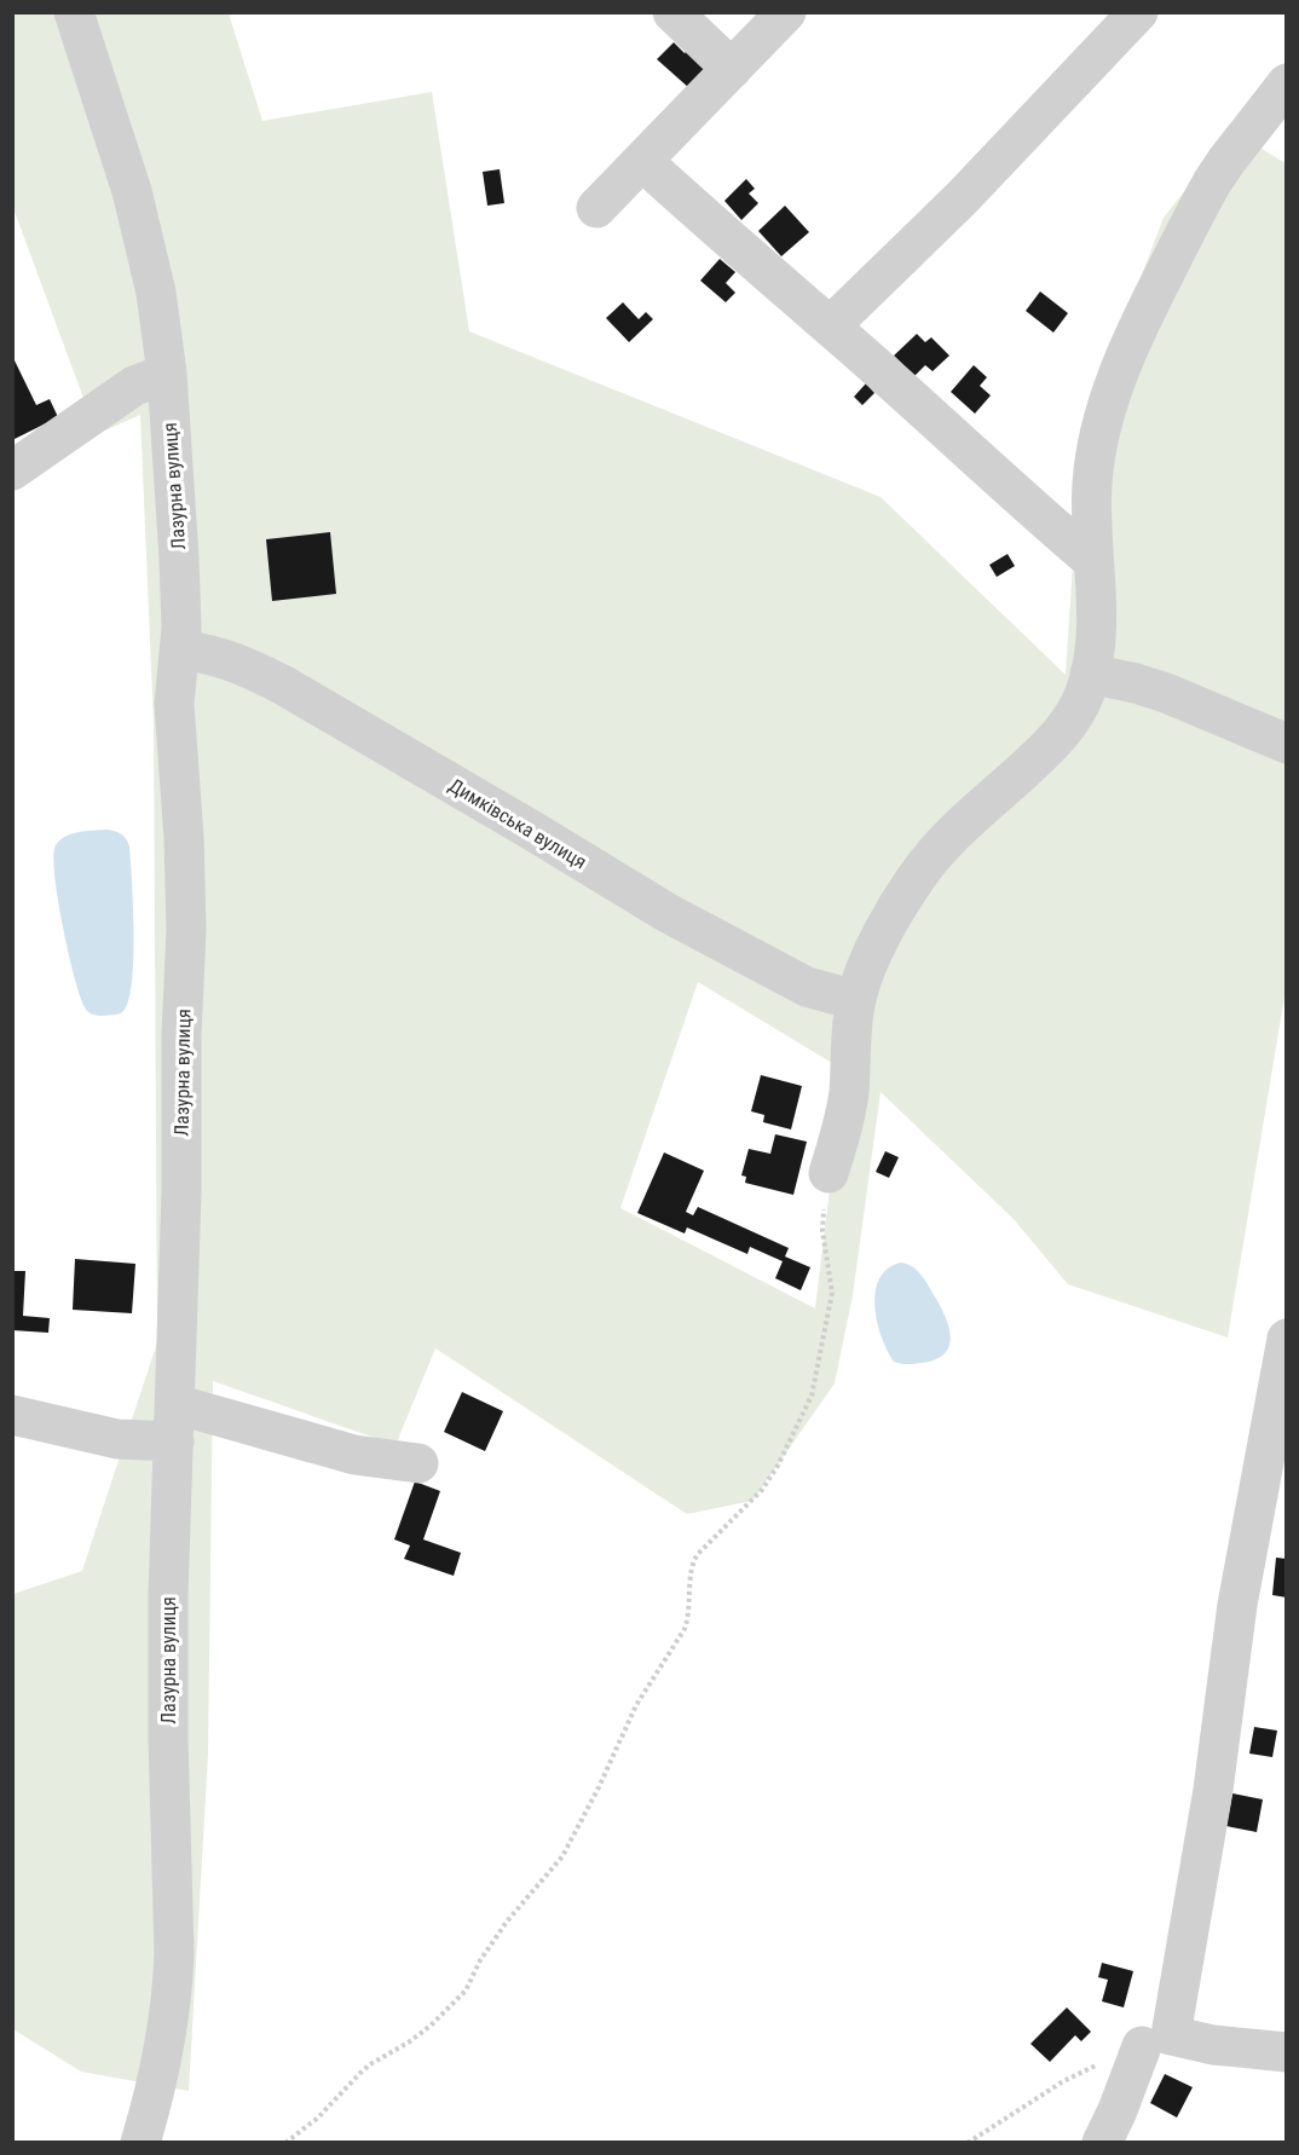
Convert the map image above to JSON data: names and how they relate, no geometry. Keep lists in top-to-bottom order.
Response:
{
  "streets": {
    "street": ["Лазурна вулиця", "Димківська вулиця"]
  },
  "crossings": [
    ["Лазурна вулиця", "Димківська вулиця"]
  ]
}
